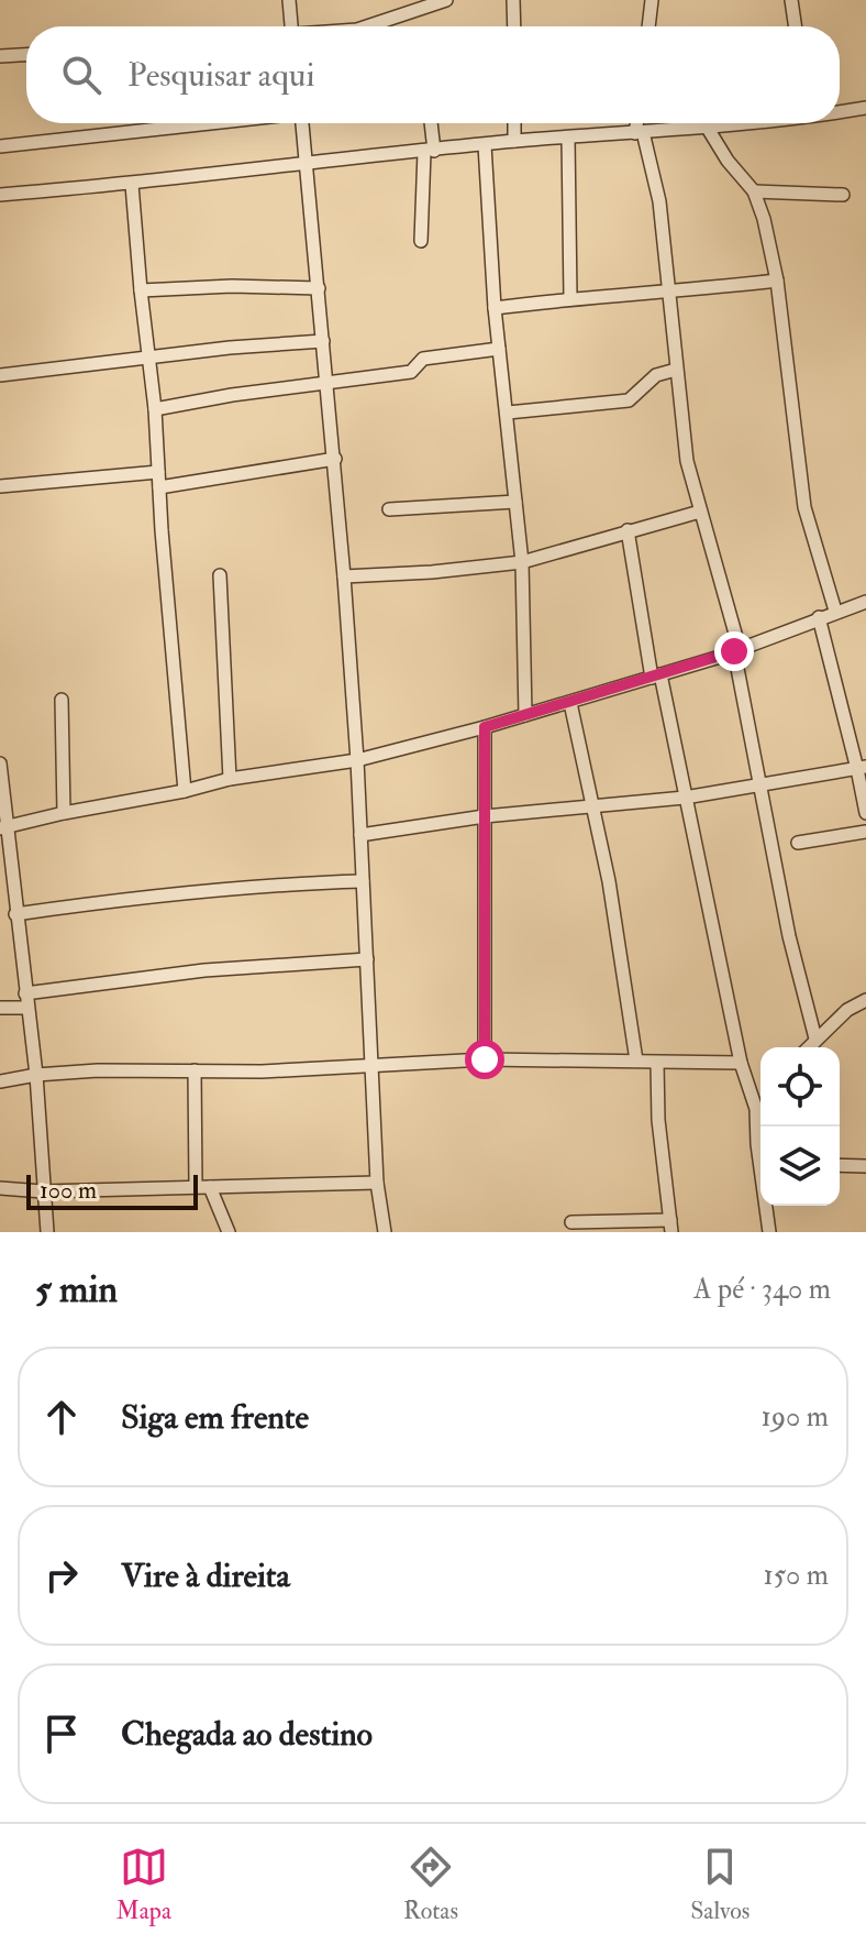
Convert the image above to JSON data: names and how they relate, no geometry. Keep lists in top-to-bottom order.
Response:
{
  "scale_bar": "100 m",
  "page": {
    "search": "Pesquisar aqui",
    "scale": "100 m",
    "heading": ["5 min", "A pé · 340 m"],
    "list": [
      ["Siga em frente", "190 m"],
      ["Vire à direita", "150 m"],
      "Chegada ao destino"
    ],
    "nav": ["Mapa", "Rotas", "Salvos"]
  }
}
